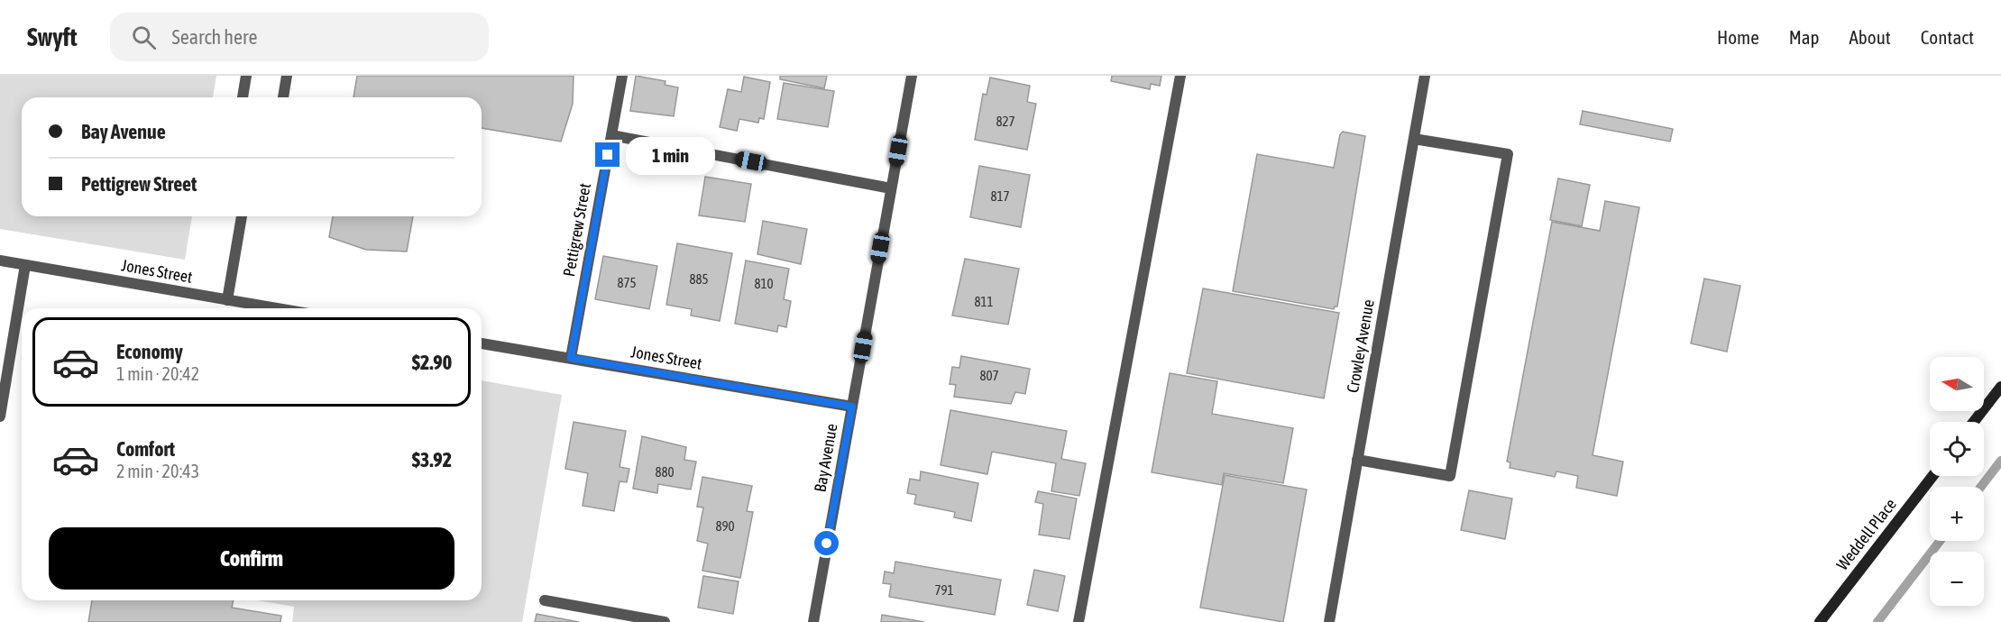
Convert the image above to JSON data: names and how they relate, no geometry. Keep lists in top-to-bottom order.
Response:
{
  "streets": {
    "street": [
      "Pettigrew Street",
      "Jones Street",
      "Crowley Avenue",
      "Bay Avenue",
      "Weddell Place"
    ]
  },
  "crossings": [
    ["Pettigrew Street", "Jones Street"],
    ["Jones Street", "Bay Avenue"]
  ],
  "house_numbers": [
    "827",
    "817",
    "885",
    "875",
    "810",
    "811",
    "807",
    "880",
    "890",
    "791"
  ],
  "north": "left",
  "page": {
    "header": "Swyft",
    "search": "Search here",
    "nav": [
      "Home",
      "Map",
      "About",
      "Contact"
    ],
    "banner": ["Bay Avenue", "Pettigrew Street"],
    "bubble": "1 min",
    "list": [
      {
        "name": "Economy",
        "note": "1 min · 20:42",
        "value": "$2.90"
      },
      {
        "name": "Comfort",
        "note": "2 min · 20:43",
        "value": "$3.92"
      }
    ],
    "map_buttons": ["+", "−"],
    "buttons": "Confirm"
  }
}
